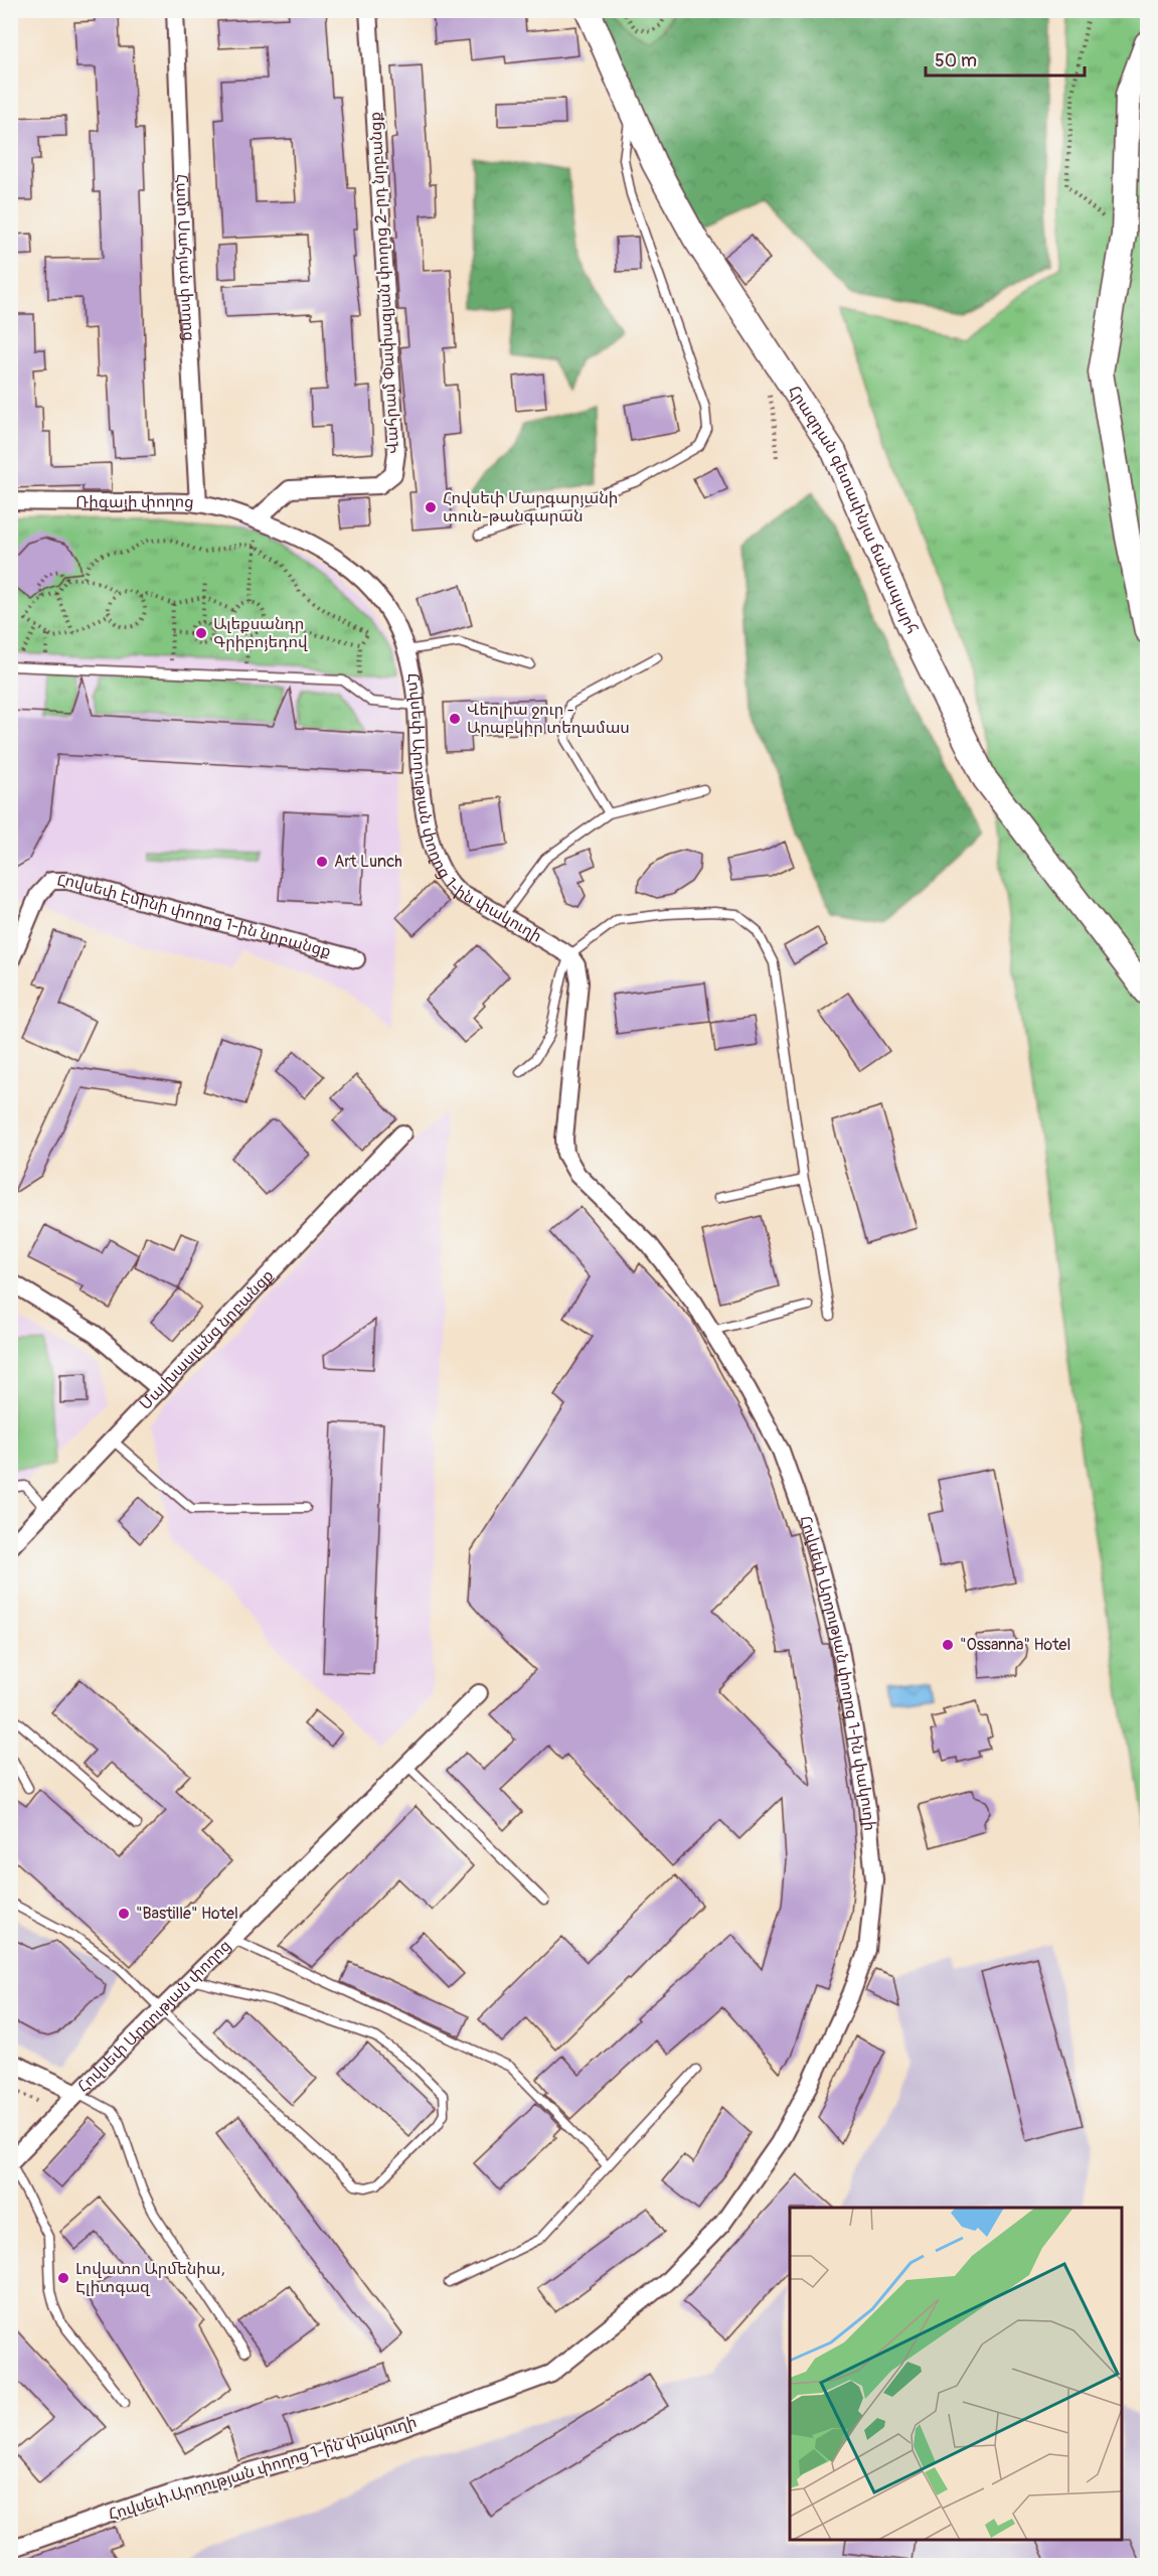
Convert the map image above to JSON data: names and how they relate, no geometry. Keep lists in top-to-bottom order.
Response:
{
  "streets": {
    "street": [
      "Համո Սահյան փողոց",
      "Վահրամ Փափազյան փողոց 2-րդ նրբանցք",
      "Ռիգայի փողոց",
      "Հրազդան գետափնյա ճանապարհ",
      "Հովսեփ Արղության փողոց 1-ին փակուղի",
      "Հովսեփ Էմինի փողոց 1-ին նրբանցք",
      "Մալխասյանց նրբանցք",
      "Հովսեփ Արղության փողոց"
    ]
  },
  "crossings": [
    ["Համո Սահյան փողոց", "Ռիգայի փողոց"],
    ["Վահրամ Փափազյան փողոց 2-րդ նրբանցք", "Ռիգայի փողոց"],
    ["Վահրամ Փափազյան փողոց 2-րդ նրբանցք", "Հովսեփ Արղության փողոց 1-ին փակուղի"],
    ["Ռիգայի փողոց", "Հովսեփ Արղության փողոց 1-ին փակուղի"]
  ],
  "places": [
    "Հովսեփ Մարգարյանի տուն-թանգարան",
    "Ալեքսանդր Գրիբոյեդով",
    "Վեոլիա ջուր - Արաբկիր տեղամաս",
    "Art Lunch",
    "\"Ossanna\" Hotel",
    "\"Bastille\" Hotel",
    "Լովատո Արմենիա, Էլիտգազ"
  ],
  "scale_bar": "50 m"
}
